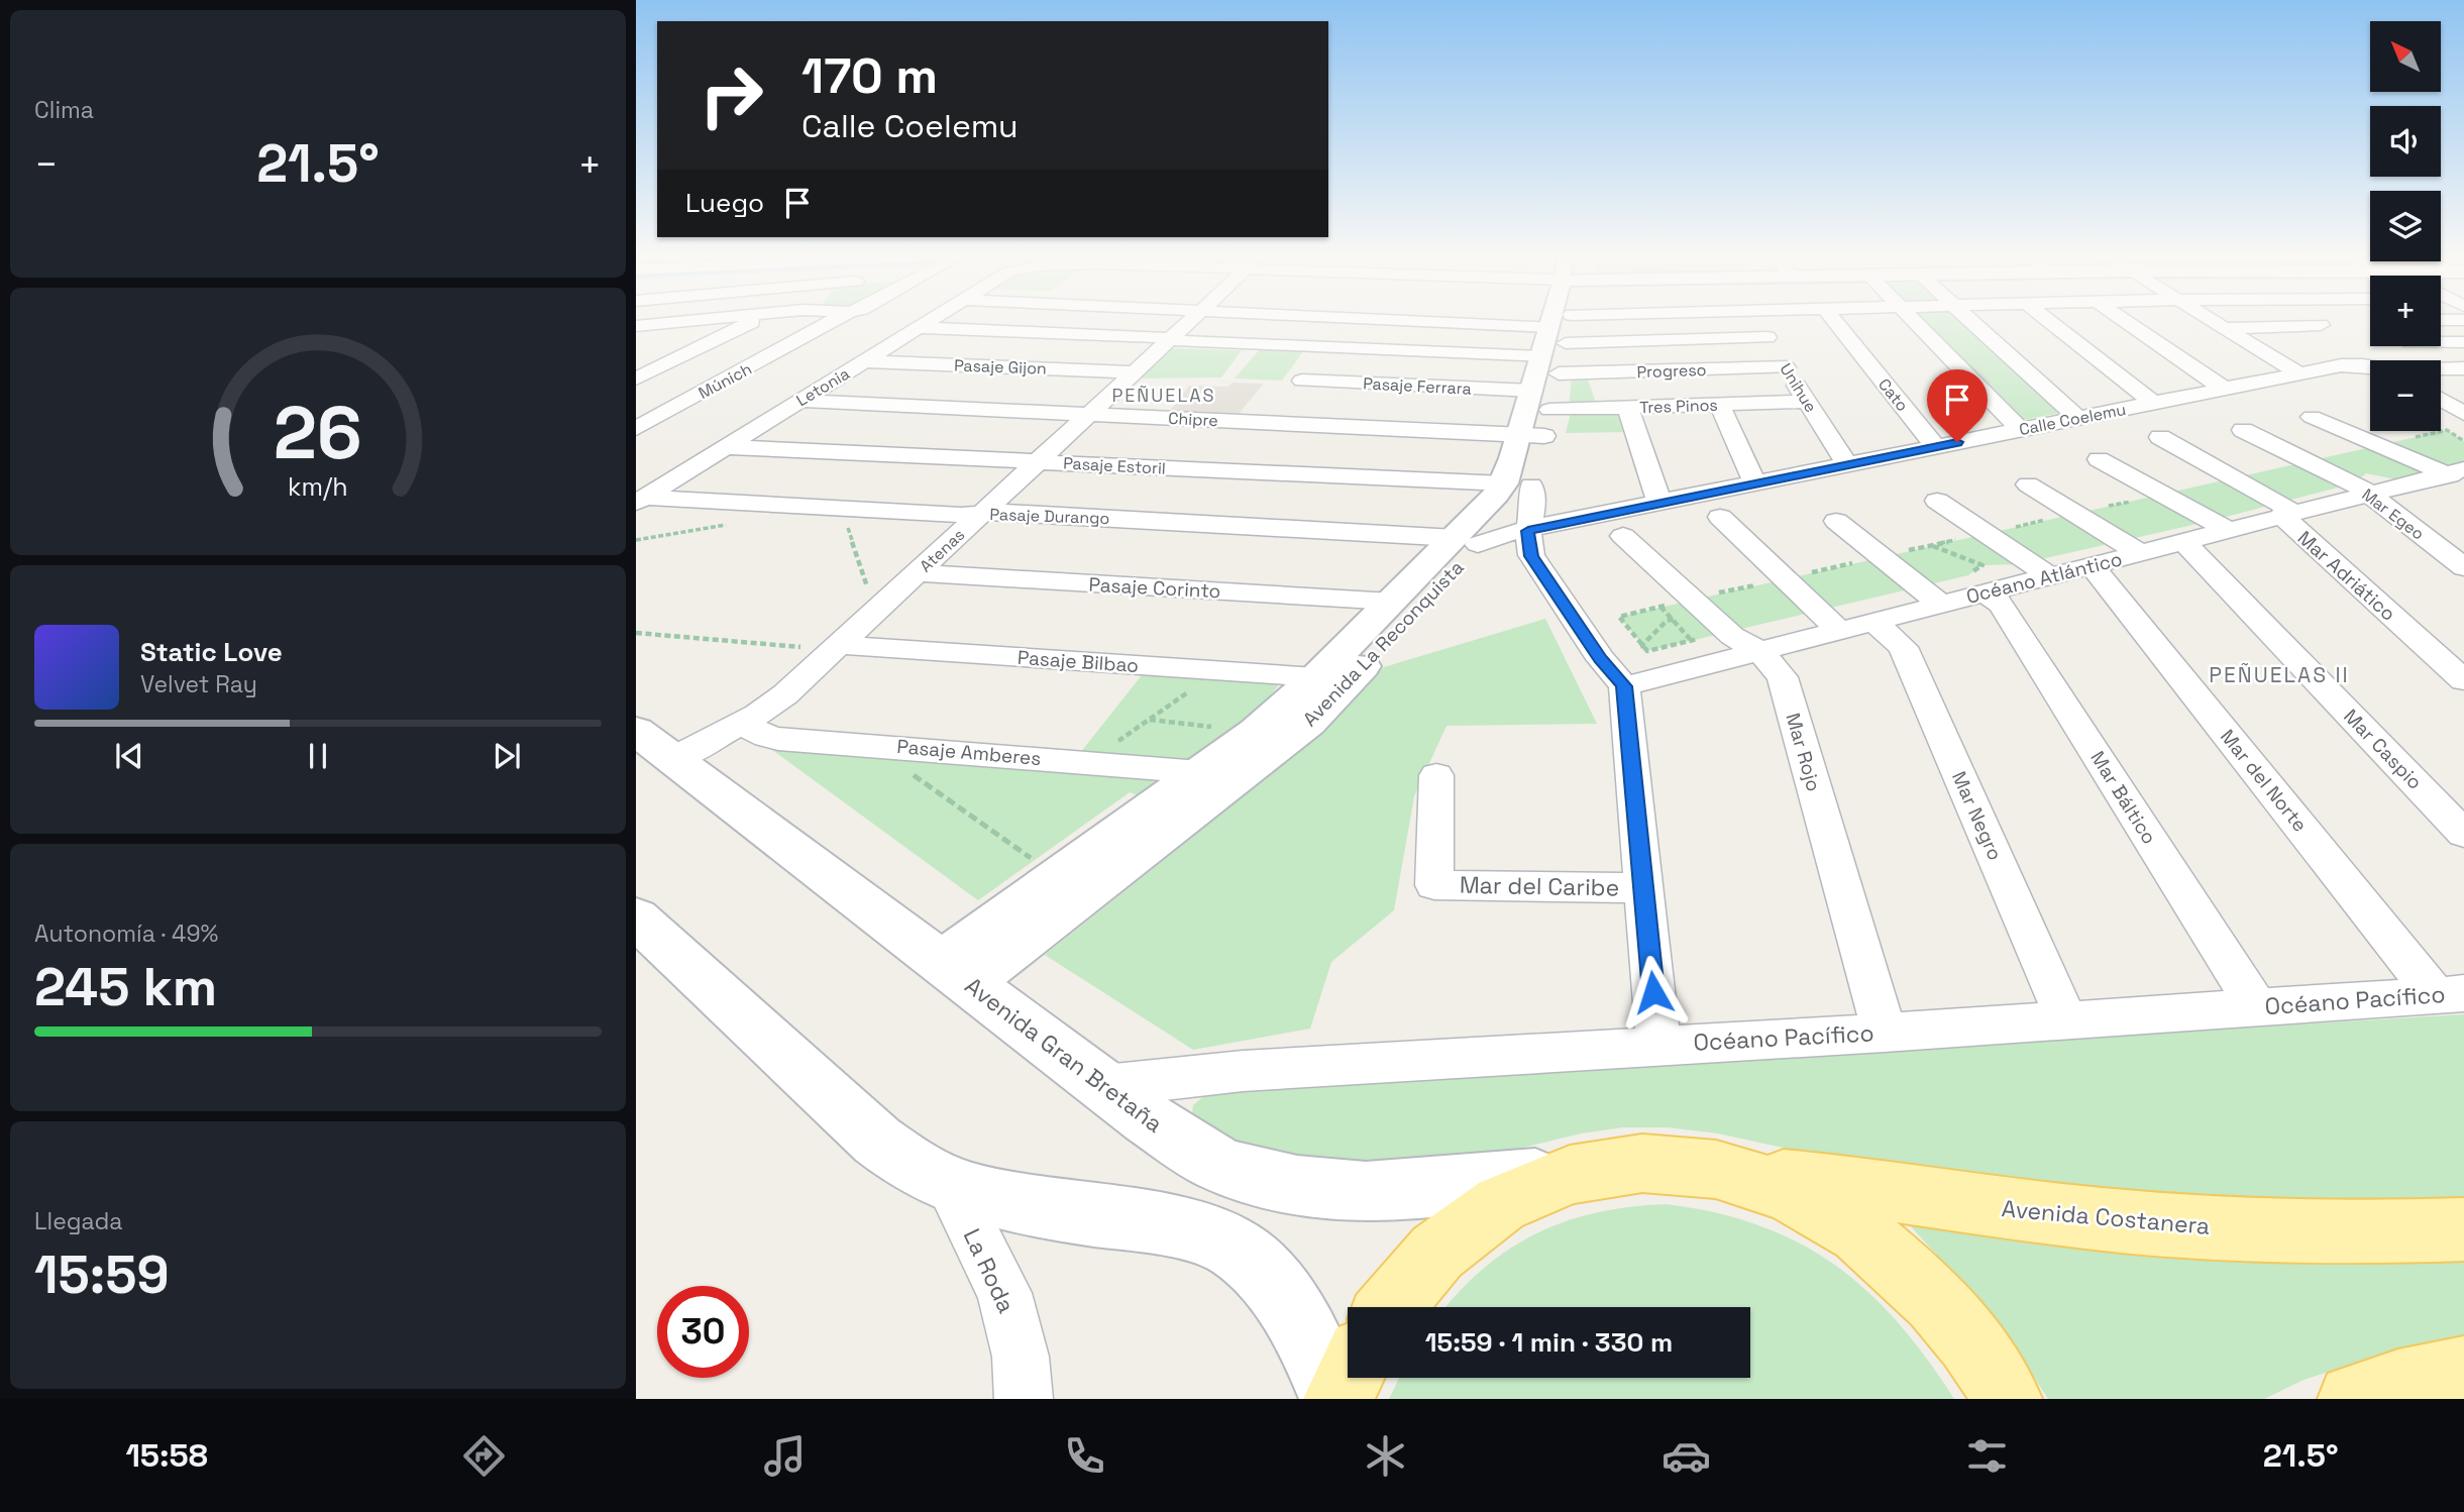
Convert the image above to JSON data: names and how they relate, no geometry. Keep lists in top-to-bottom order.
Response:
{
  "streets": {
    "main road": ["Avenida Costanera"],
    "street": [
      "Pasaje Gijon",
      "Progreso",
      "Múnich",
      "Pasaje Ferrara",
      "Letonia",
      "Unihue",
      "Cato",
      "Tres Pinos",
      "Chipre",
      "Calle Coelemu",
      "Pasaje Estoril",
      "Mar Egeo",
      "Pasaje Durango",
      "Atenas",
      "Mar Adriático",
      "Océano Atlántico",
      "Pasaje Corinto",
      "Avenida La Reconquista",
      "Pasaje Bilbao",
      "Mar Caspio",
      "Pasaje Amberes",
      "Mar Rojo",
      "Mar del Norte",
      "Mar Báltico",
      "Mar Negro",
      "Mar del Caribe",
      "Océano Pacífico",
      "Avenida Gran Bretaña",
      "La Roda"
    ]
  },
  "crossings": [
    ["Pasaje Gijon", "Letonia"],
    ["Pasaje Gijon", "Atenas"],
    ["Progreso", "Letonia"],
    ["Progreso", "Unihue"],
    ["Progreso", "Atenas"],
    ["Progreso", "Avenida La Reconquista"],
    ["Pasaje Ferrara", "Avenida La Reconquista"],
    ["Letonia", "Chipre"],
    ["Letonia", "Pasaje Estoril"],
    ["Letonia", "Pasaje Durango"],
    ["Unihue", "Tres Pinos"],
    ["Unihue", "Calle Coelemu"],
    ["Cato", "Calle Coelemu"],
    ["Tres Pinos", "Avenida La Reconquista"],
    ["Chipre", "Atenas"],
    ["Chipre", "Avenida La Reconquista"],
    ["Calle Coelemu", "Pasaje Estoril"],
    ["Calle Coelemu", "Avenida La Reconquista"],
    ["Pasaje Estoril", "Atenas"],
    ["Pasaje Estoril", "Avenida La Reconquista"],
    ["Mar Egeo", "Océano Atlántico"],
    ["Pasaje Durango", "Atenas"],
    ["Pasaje Durango", "Avenida La Reconquista"],
    ["Atenas", "Pasaje Corinto"],
    ["Atenas", "Pasaje Bilbao"],
    ["Atenas", "Pasaje Amberes"],
    ["Atenas", "Avenida Gran Bretaña"],
    ["Mar Adriático", "Océano Atlántico"],
    ["Océano Atlántico", "Mar Caspio"],
    ["Océano Atlántico", "Mar Rojo"],
    ["Océano Atlántico", "Mar del Norte"],
    ["Océano Atlántico", "Mar Báltico"],
    ["Océano Atlántico", "Mar Negro"],
    ["Pasaje Corinto", "Avenida La Reconquista"],
    ["Avenida La Reconquista", "Pasaje Bilbao"],
    ["Avenida La Reconquista", "Pasaje Amberes"],
    ["Avenida La Reconquista", "Avenida Gran Bretaña"],
    ["Mar Rojo", "Océano Pacífico"],
    ["Mar del Norte", "Océano Pacífico"],
    ["Mar Báltico", "Océano Pacífico"],
    ["Mar Negro", "Océano Pacífico"],
    ["Océano Pacífico", "Avenida Gran Bretaña"]
  ],
  "districts": ["PEÑUELAS", "PEÑUELAS II"],
  "north": "top left",
  "page": {
    "tile": [
      "Clima",
      ["Autonomía · 49%", "245 km"],
      ["Llegada", "15:59"]
    ],
    "map_buttons": ["+", "−"],
    "turn": ["170 m", "Calle Coelemu"],
    "heat": ["−", "21.5°", "+"],
    "then": "Luego",
    "song": ["Static Love", "Velvet Ray"],
    "limit": "30",
    "trip": "15:59 · 1 min · 330 m",
    "tabs": ["15:58", "21.5°"],
    "gauge": ["26", "km/h"]
  }
}
